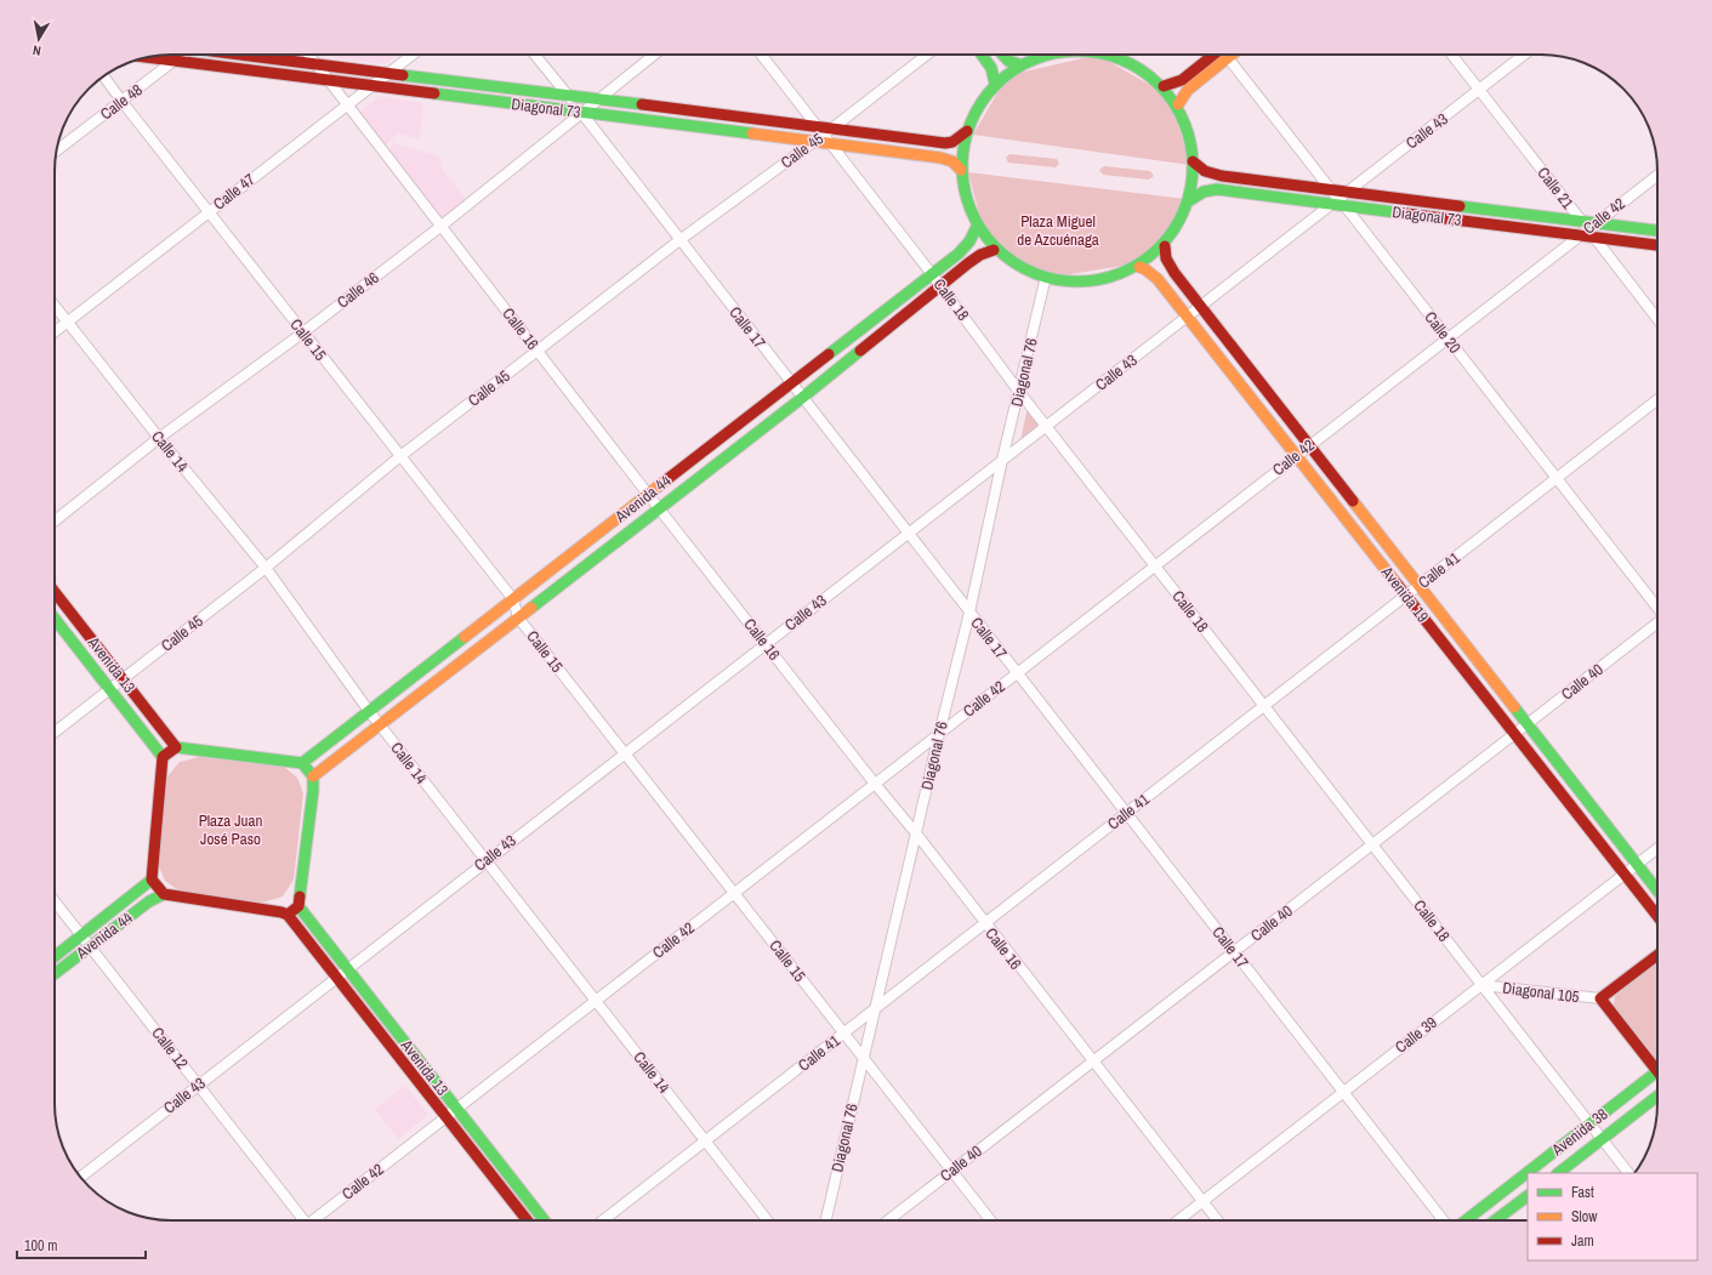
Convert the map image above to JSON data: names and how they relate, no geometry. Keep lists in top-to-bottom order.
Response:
{
  "streets": {
    "main road": [
      "Diagonal 73",
      "Avenida 44",
      "Avenida 19",
      "Avenida 13",
      "Avenida 38"
    ],
    "street": [
      "Calle 48",
      "Calle 43",
      "Calle 45",
      "Calle 21",
      "Calle 47",
      "Calle 42",
      "Calle 46",
      "Calle 18",
      "Calle 17",
      "Calle 16",
      "Calle 20",
      "Calle 15",
      "Diagonal 76",
      "Calle 14",
      "Calle 41",
      "Calle 40",
      "Diagonal 105",
      "Calle 39",
      "Calle 12"
    ]
  },
  "crossings": [
    ["Calle 48", "Diagonal 73"],
    ["Calle 48", "Calle 15"],
    ["Diagonal 73", "Calle 43"],
    ["Diagonal 73", "Calle 45"],
    ["Diagonal 73", "Calle 21"],
    ["Diagonal 73", "Calle 47"],
    ["Diagonal 73", "Calle 42"],
    ["Diagonal 73", "Calle 46"],
    ["Diagonal 73", "Calle 18"],
    ["Diagonal 73", "Calle 17"],
    ["Diagonal 73", "Calle 16"],
    ["Diagonal 73", "Calle 20"],
    ["Calle 43", "Calle 21"],
    ["Calle 43", "Calle 18"],
    ["Calle 43", "Calle 17"],
    ["Calle 43", "Calle 16"],
    ["Calle 43", "Calle 20"],
    ["Calle 43", "Calle 15"],
    ["Calle 43", "Diagonal 76"],
    ["Calle 43", "Calle 14"],
    ["Calle 43", "Avenida 19"],
    ["Calle 43", "Avenida 13"],
    ["Calle 43", "Calle 12"],
    ["Calle 45", "Calle 18"],
    ["Calle 45", "Calle 17"],
    ["Calle 45", "Calle 16"],
    ["Calle 45", "Calle 15"],
    ["Calle 45", "Calle 14"],
    ["Calle 45", "Avenida 13"],
    ["Calle 21", "Calle 42"],
    ["Calle 47", "Calle 16"],
    ["Calle 47", "Calle 15"],
    ["Calle 47", "Calle 14"],
    ["Calle 42", "Calle 18"],
    ["Calle 42", "Calle 17"],
    ["Calle 42", "Calle 16"],
    ["Calle 42", "Calle 20"],
    ["Calle 42", "Calle 15"],
    ["Calle 42", "Diagonal 76"],
    ["Calle 42", "Calle 14"],
    ["Calle 42", "Avenida 19"],
    ["Calle 42", "Avenida 13"],
    ["Calle 46", "Calle 17"],
    ["Calle 46", "Calle 16"],
    ["Calle 46", "Calle 15"],
    ["Calle 46", "Calle 14"],
    ["Calle 18", "Diagonal 76"],
    ["Calle 18", "Avenida 44"],
    ["Calle 18", "Calle 41"],
    ["Calle 18", "Calle 40"],
    ["Calle 18", "Diagonal 105"],
    ["Calle 18", "Calle 39"],
    ["Calle 18", "Avenida 38"],
    ["Calle 17", "Diagonal 76"],
    ["Calle 17", "Avenida 44"],
    ["Calle 17", "Calle 41"],
    ["Calle 17", "Calle 40"],
    ["Calle 17", "Calle 39"],
    ["Calle 16", "Diagonal 76"],
    ["Calle 16", "Avenida 44"],
    ["Calle 16", "Calle 41"],
    ["Calle 16", "Calle 40"],
    ["Calle 16", "Calle 39"],
    ["Calle 20", "Calle 41"],
    ["Calle 15", "Diagonal 76"],
    ["Calle 15", "Avenida 44"],
    ["Calle 15", "Calle 41"],
    ["Calle 15", "Calle 40"],
    ["Diagonal 76", "Calle 41"],
    ["Calle 14", "Avenida 44"],
    ["Calle 14", "Calle 41"],
    ["Avenida 44", "Calle 12"],
    ["Calle 41", "Avenida 19"],
    ["Avenida 19", "Calle 40"],
    ["Avenida 19", "Calle 39"],
    ["Diagonal 105", "Calle 39"]
  ],
  "parks": ["Plaza Miguel de Azcuénaga", "Plaza Juan José Paso"],
  "legend": ["Fast", "Slow", "Jam"],
  "scale_bar": "100 m",
  "north": "bottom"
}
